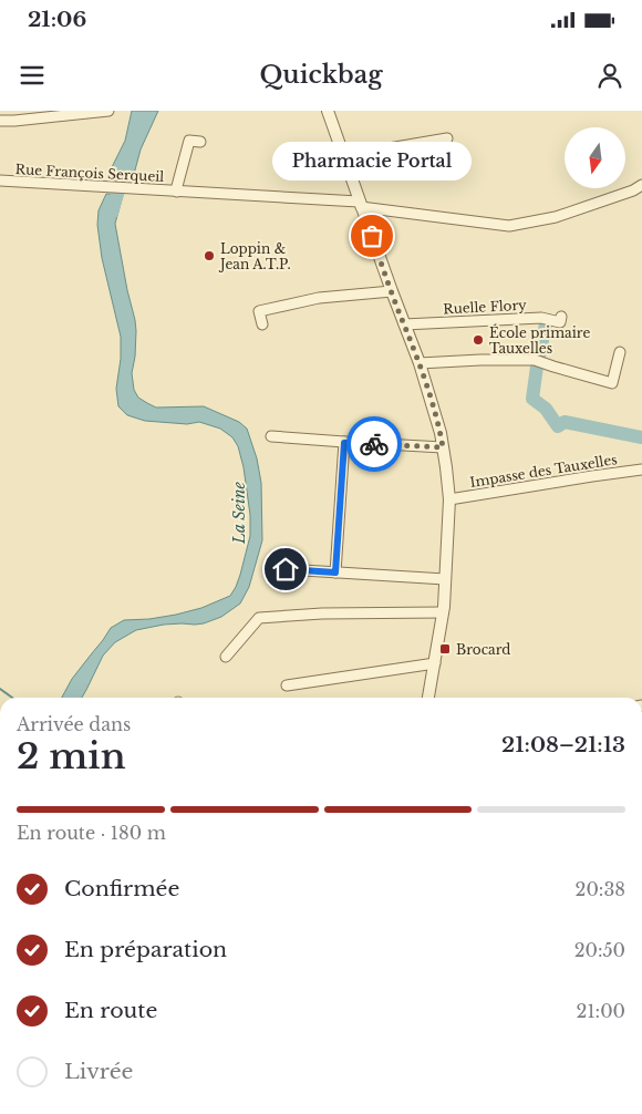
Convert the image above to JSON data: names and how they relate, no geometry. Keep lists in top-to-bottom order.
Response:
{
  "streets": {
    "street": ["Rue François Serqueil", "Ruelle Flory", "Impasse des Tauxelles"]
  },
  "water": ["La Seine"],
  "places": {
    "other": ["Pharmacie Portal", "Loppin & Jean A.T.P.", "École primaire Tauxelles"],
    "transit": ["Brocard"]
  },
  "north": "bottom",
  "page": {
    "status": "21:06",
    "header": "Quickbag",
    "bubble": "Pharmacie Portal",
    "heading": ["2 min", "Arrivée dans", "21:08–21:13"],
    "bar": "En route · 180 m",
    "list": [
      ["Confirmée", "20:38"],
      ["En préparation", "20:50"],
      ["En route", "21:00"],
      "Livrée"
    ]
  }
}
